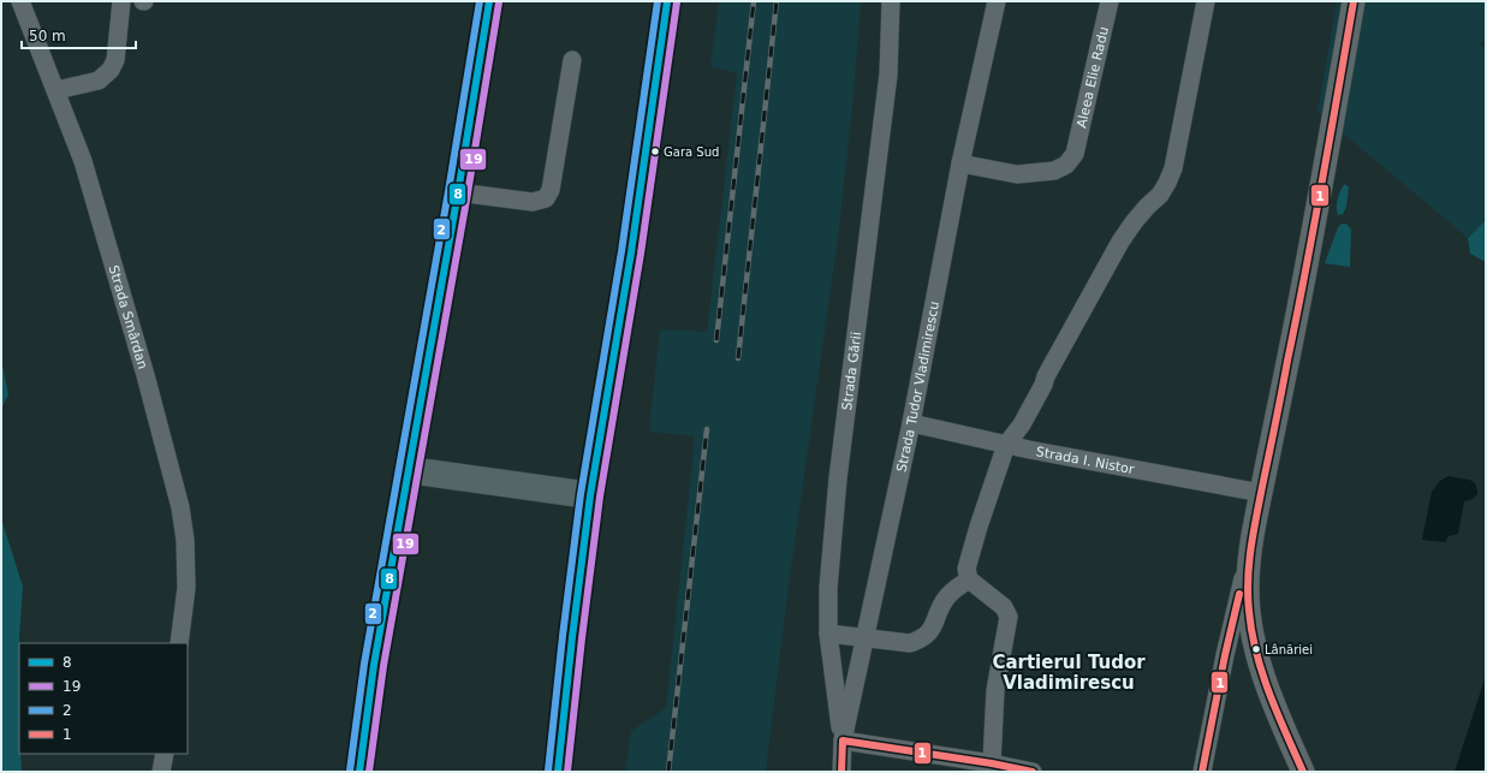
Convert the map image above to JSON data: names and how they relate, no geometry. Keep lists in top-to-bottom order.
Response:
{
  "streets": {
    "street": [
      "Aleea Elie Radu",
      "Strada Smârdan",
      "Strada Gării",
      "Strada Tudor Vladimirescu",
      "Strada I. Nistor"
    ]
  },
  "crossings": [
    ["Aleea Elie Radu", "Strada Tudor Vladimirescu"],
    ["Strada Gării", "Strada Tudor Vladimirescu"],
    ["Strada Tudor Vladimirescu", "Strada I. Nistor"]
  ],
  "districts": ["Cartierul Tudor Vladimirescu"],
  "places": ["Gara Sud", "Lânăriei"],
  "lines": [
    "transit line 8",
    "transit line 2",
    "transit line 1",
    "transit line 19"
  ],
  "legend": [
    "8",
    "19",
    "2",
    "1"
  ],
  "scale_bar": "50 m"
}
